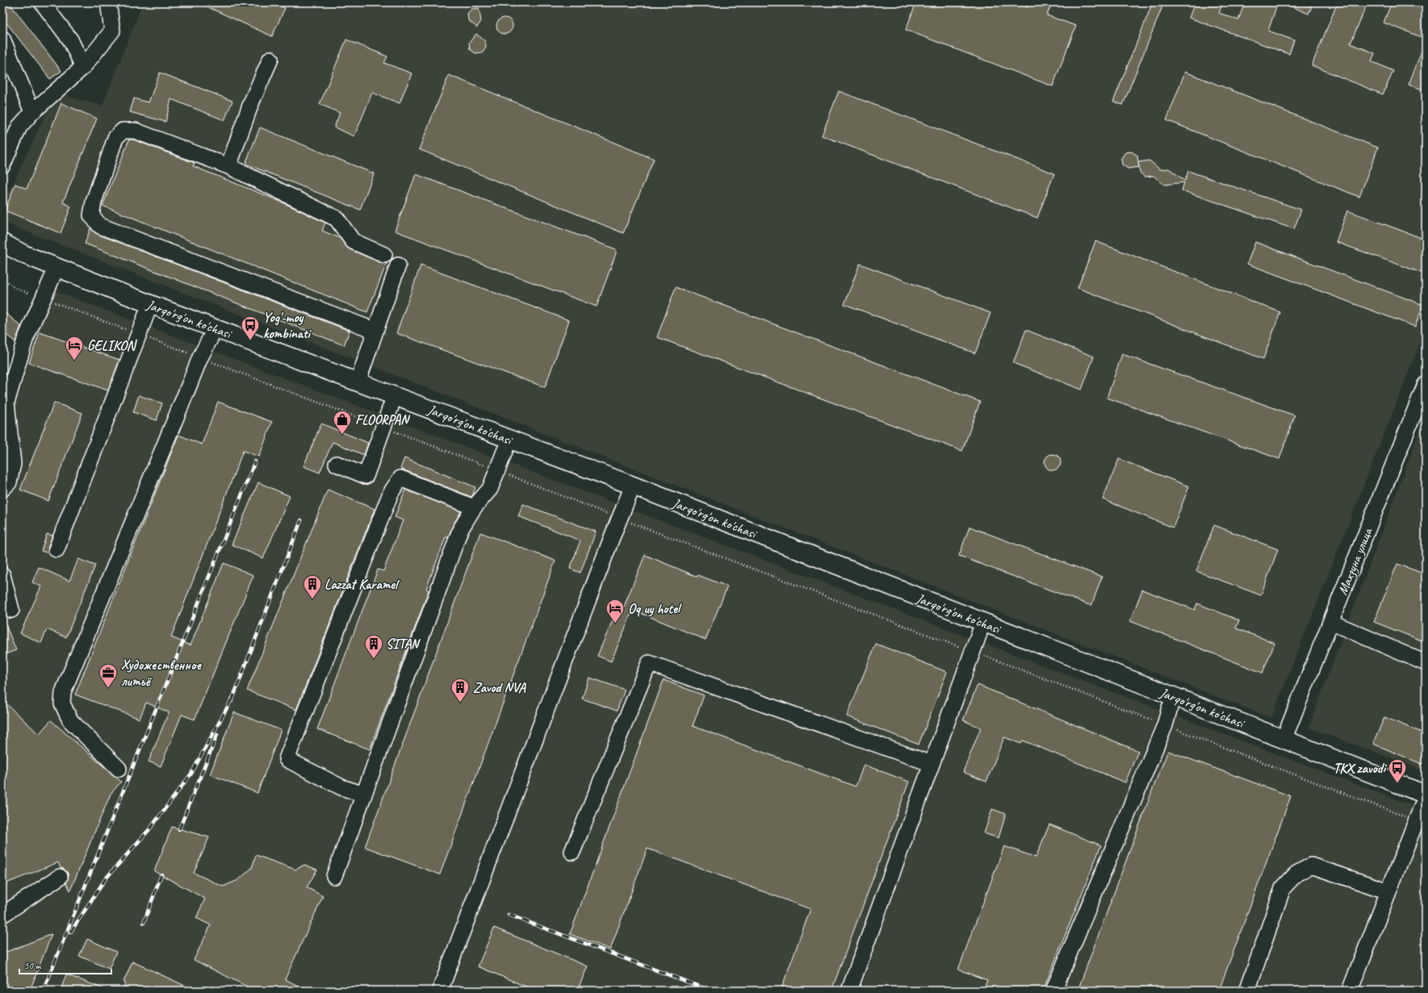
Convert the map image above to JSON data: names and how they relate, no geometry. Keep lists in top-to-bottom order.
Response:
{
  "streets": {
    "main road": ["Jarqo'rg'on ko'chasi"],
    "street": ["Махзуна улица"]
  },
  "crossings": [
    ["Jarqo'rg'on ko'chasi", "Махзуна улица"]
  ],
  "places": {
    "bus stop": ["Yog'-moy kombinati", "TKX zavodi"],
    "hotel": ["GELIKON", "Oq uy hotel"],
    "shop": ["FLOORPAN"],
    "building": ["Lazzat Karamel", "SITAN", "Zavod NVA"],
    "office": ["Художественное литьё"]
  },
  "scale_bar": "50 m"
}
